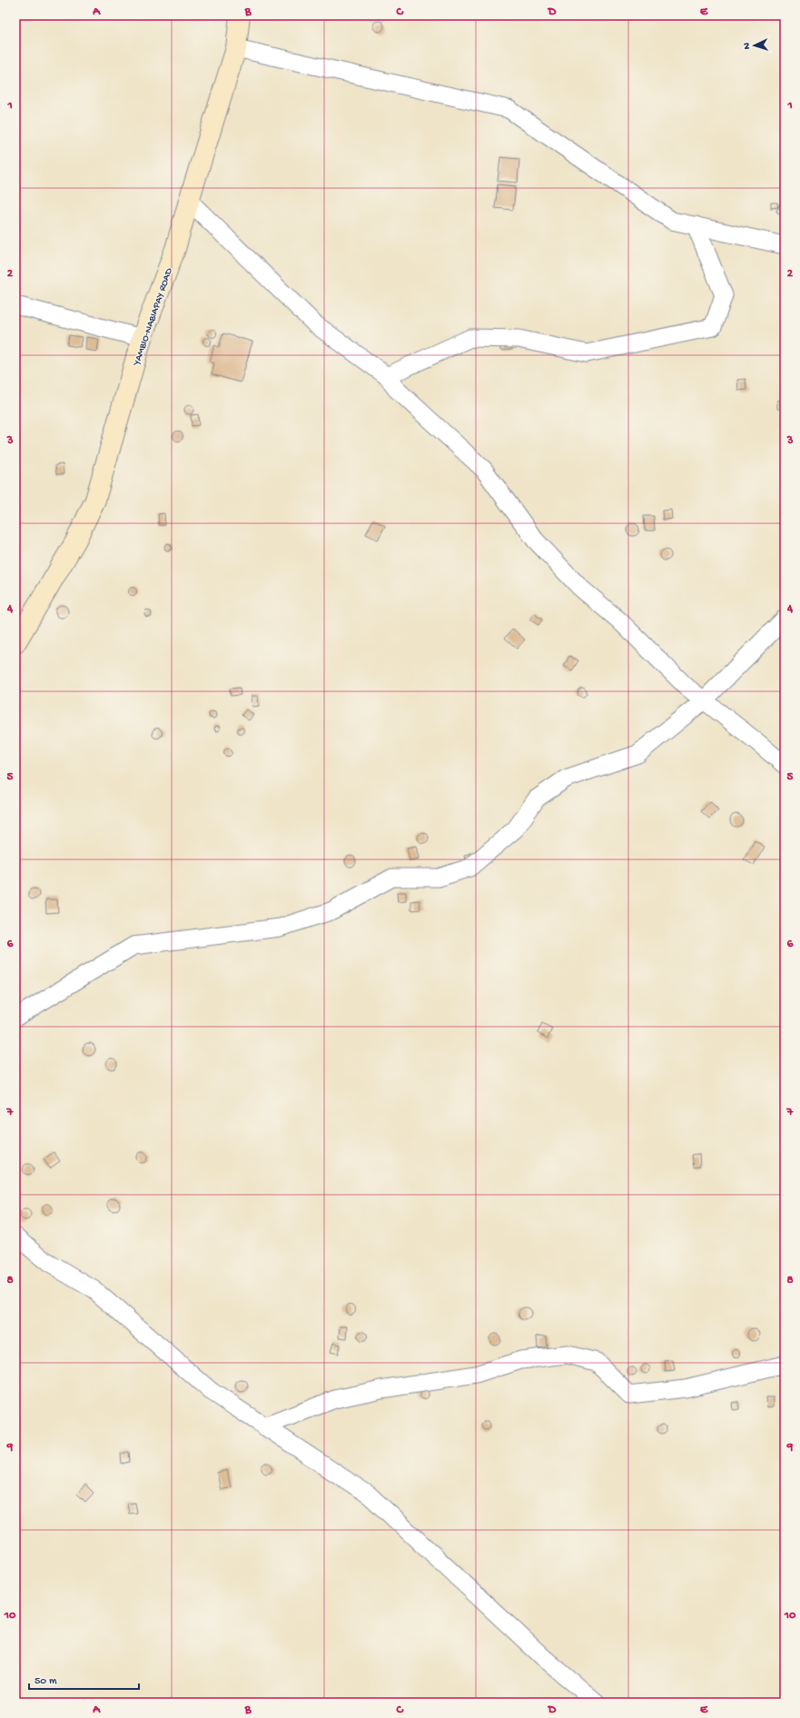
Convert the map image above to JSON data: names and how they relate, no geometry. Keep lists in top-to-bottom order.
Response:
{
  "streets": {
    "main road": ["YAMBIO-NABIAPAY ROAD"]
  },
  "scale_bar": "50 m",
  "north": "left",
  "grid": {
    "columns": [
      "A",
      "B",
      "C",
      "D",
      "E"
    ],
    "rows": [
      "1",
      "2",
      "3",
      "4",
      "5",
      "6",
      "7",
      "8",
      "9",
      "10"
    ]
  }
}
